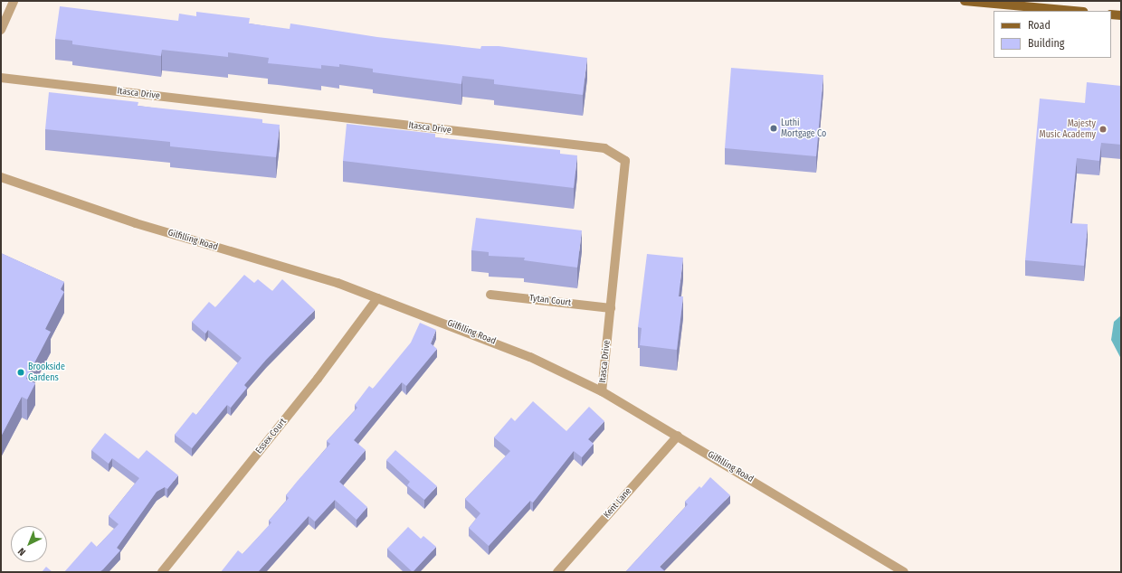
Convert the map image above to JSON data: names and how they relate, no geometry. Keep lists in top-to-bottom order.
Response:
{
  "streets": {
    "street": [
      "Itasca Drive",
      "Gilfilling Road",
      "Tytan Court",
      "Essex Court",
      "Kent Lane"
    ]
  },
  "crossings": [
    ["Itasca Drive", "Gilfilling Road"],
    ["Itasca Drive", "Tytan Court"],
    ["Gilfilling Road", "Essex Court"],
    ["Gilfilling Road", "Kent Lane"]
  ],
  "places": ["Luthi Mortgage Co", "Majesty Music Academy", "Brookside Gardens"],
  "legend": ["Road", "Building"],
  "north": "bottom left"
}
